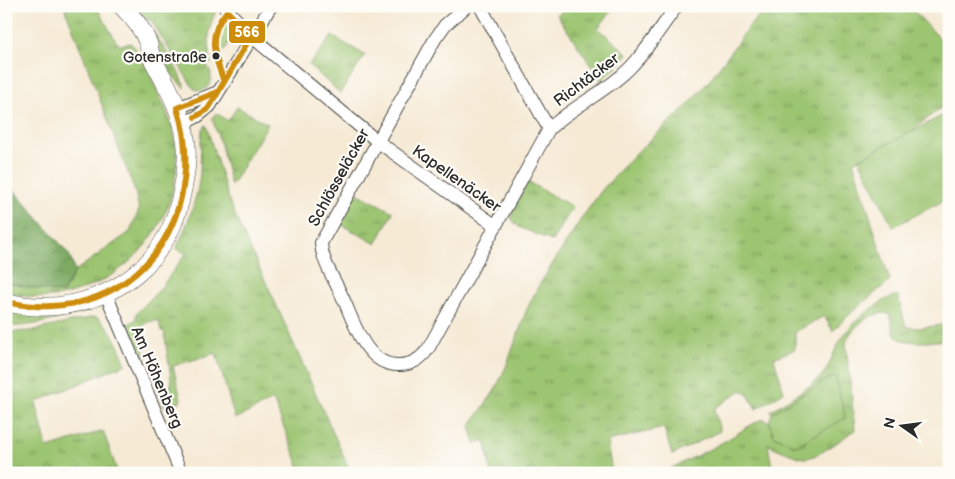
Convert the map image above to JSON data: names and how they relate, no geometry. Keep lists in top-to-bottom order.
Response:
{
  "streets": {
    "street": [
      "Richtäcker",
      "Schlösseläcker",
      "Kapellenäcker",
      "Am Höhenberg"
    ]
  },
  "crossings": [
    ["Richtäcker", "Kapellenäcker"],
    ["Schlösseläcker", "Kapellenäcker"]
  ],
  "places": ["Gotenstraße"],
  "lines": ["transit line 566"],
  "north": "left"
}
